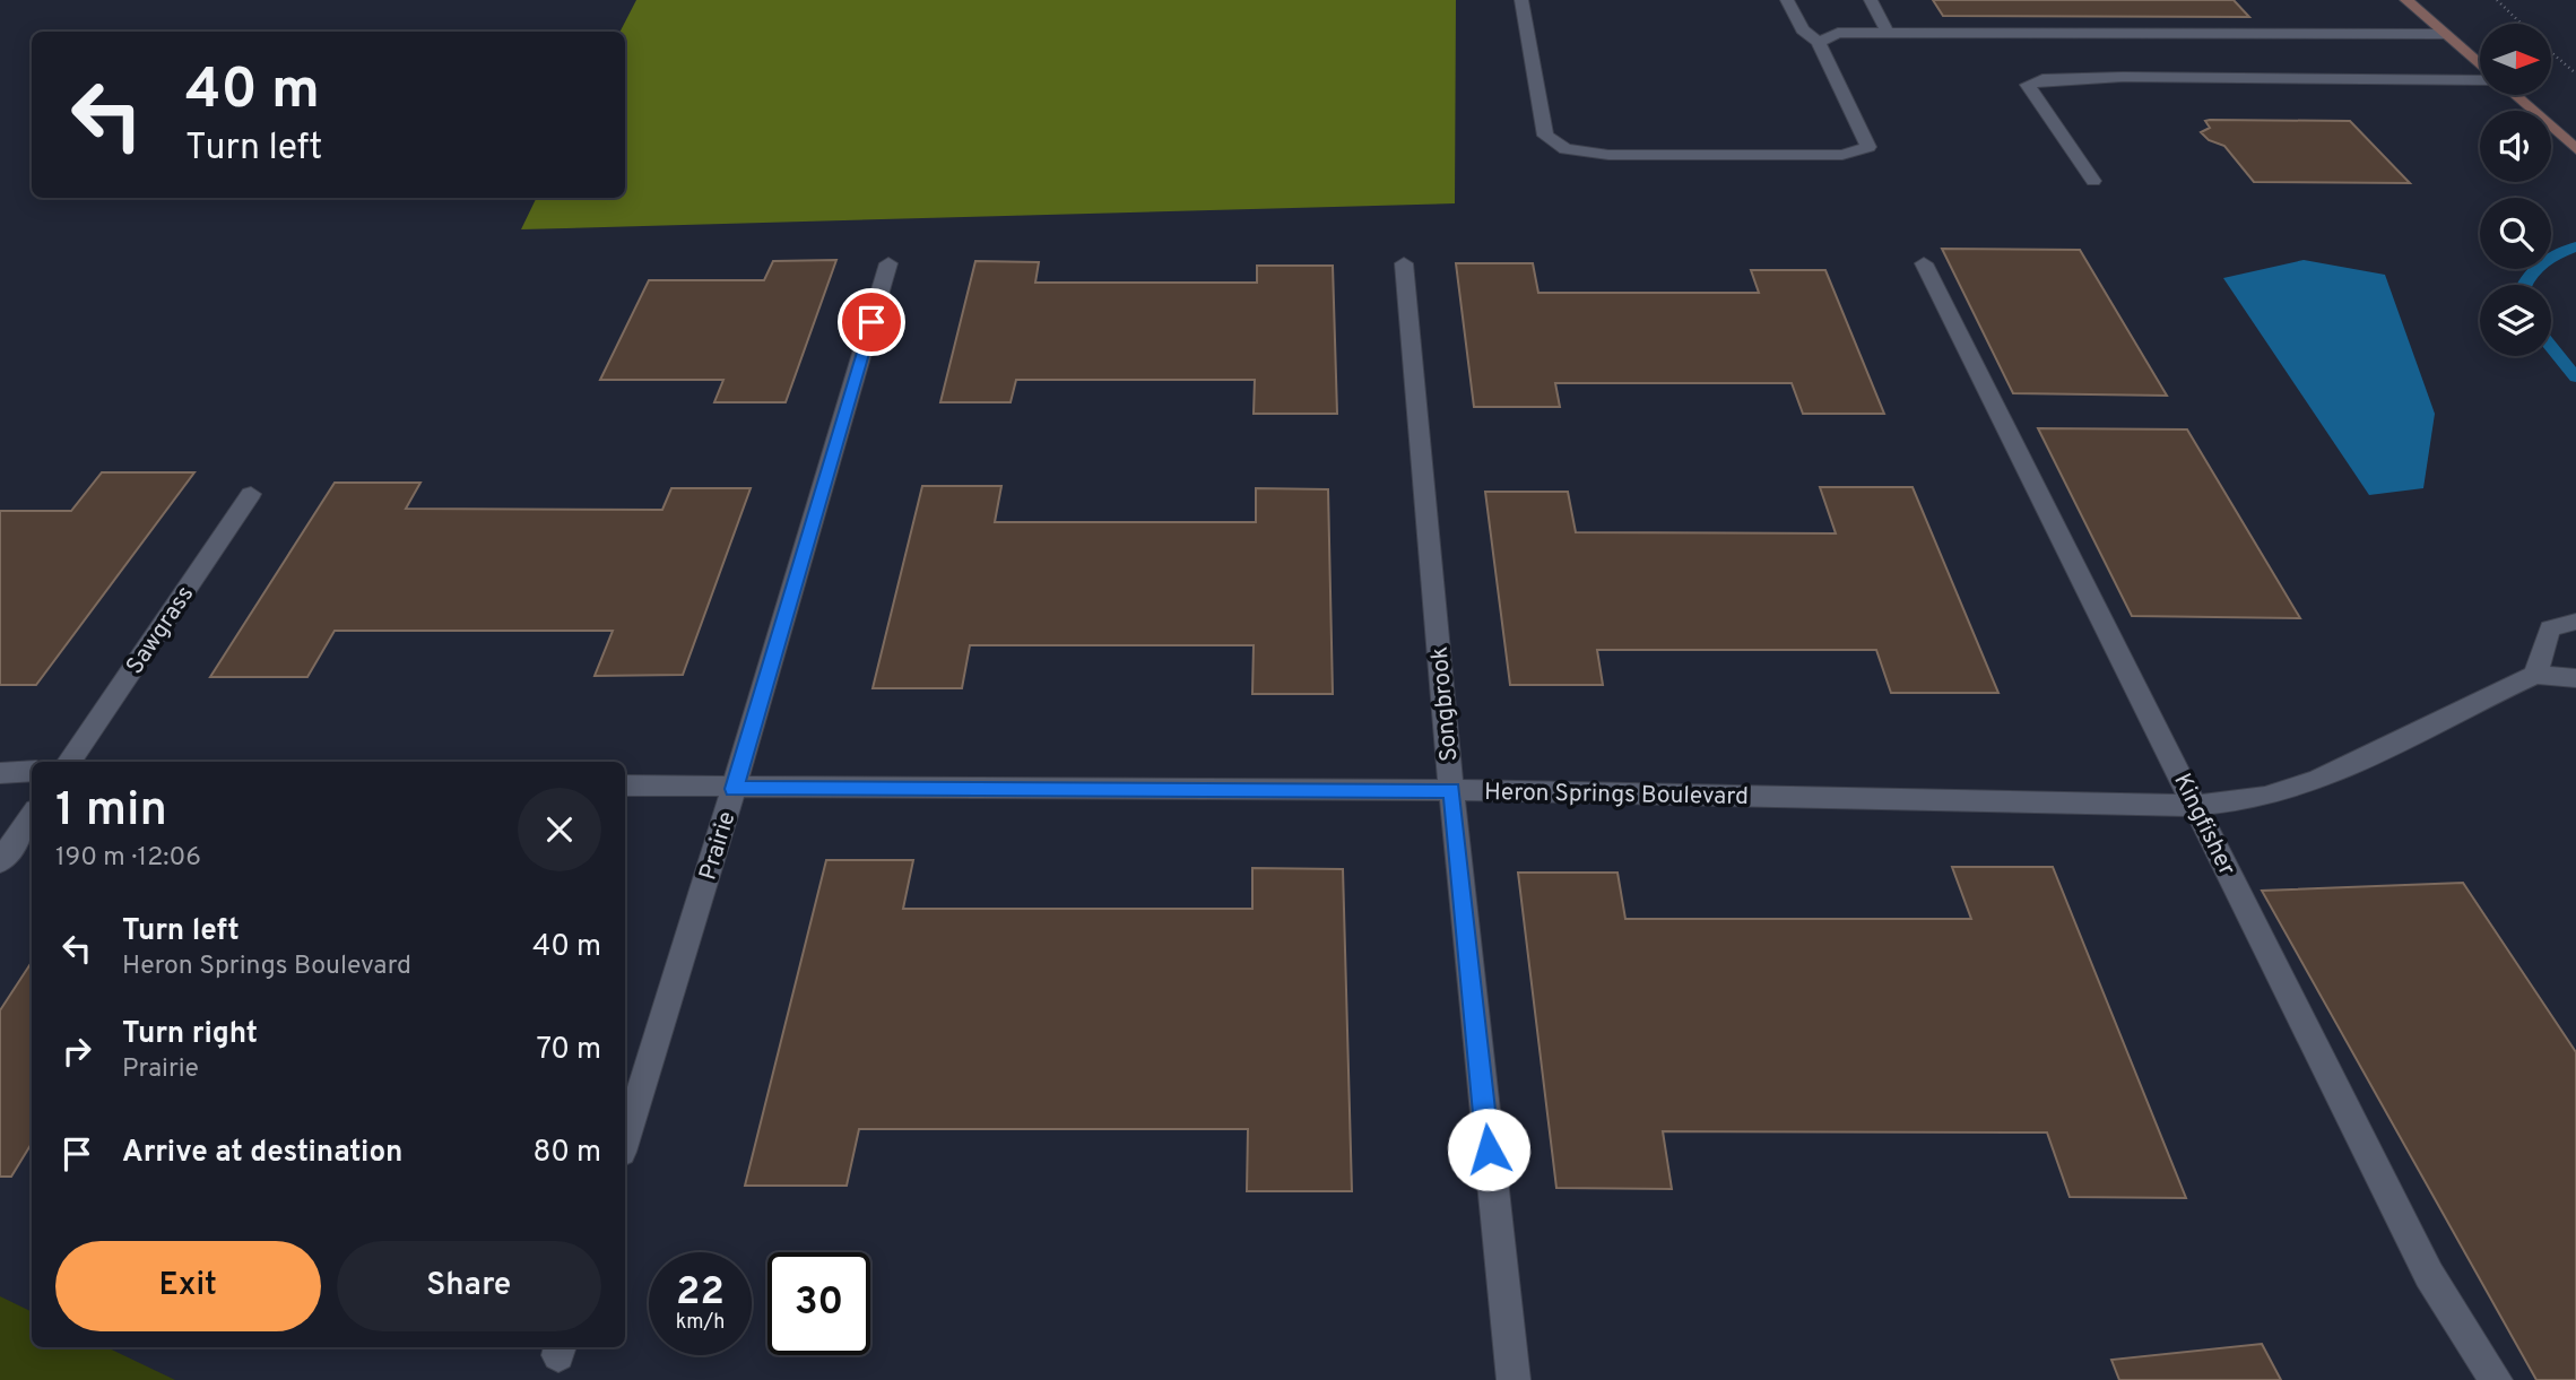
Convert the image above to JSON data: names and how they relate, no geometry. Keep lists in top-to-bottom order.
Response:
{
  "streets": {
    "street": [
      "Sawgrass",
      "Songbrook",
      "Heron Springs Boulevard",
      "Kingfisher",
      "Prairie"
    ]
  },
  "crossings": [
    ["Songbrook", "Heron Springs Boulevard"],
    ["Heron Springs Boulevard", "Kingfisher"],
    ["Heron Springs Boulevard", "Prairie"]
  ],
  "north": "right",
  "page": {
    "turn": ["40 m", "Turn left"],
    "heading": ["1 min", "190 m · 12:06"],
    "list": [
      {
        "name": "Turn left",
        "note": "Heron Springs Boulevard",
        "value": "40 m"
      },
      {
        "name": "Turn right",
        "note": "Prairie",
        "value": "70 m"
      },
      {
        "name": "Arrive at destination",
        "value": "80 m"
      }
    ],
    "buttons": ["Exit", "Share"],
    "speed": "22 km/h",
    "limit": "30"
  }
}
